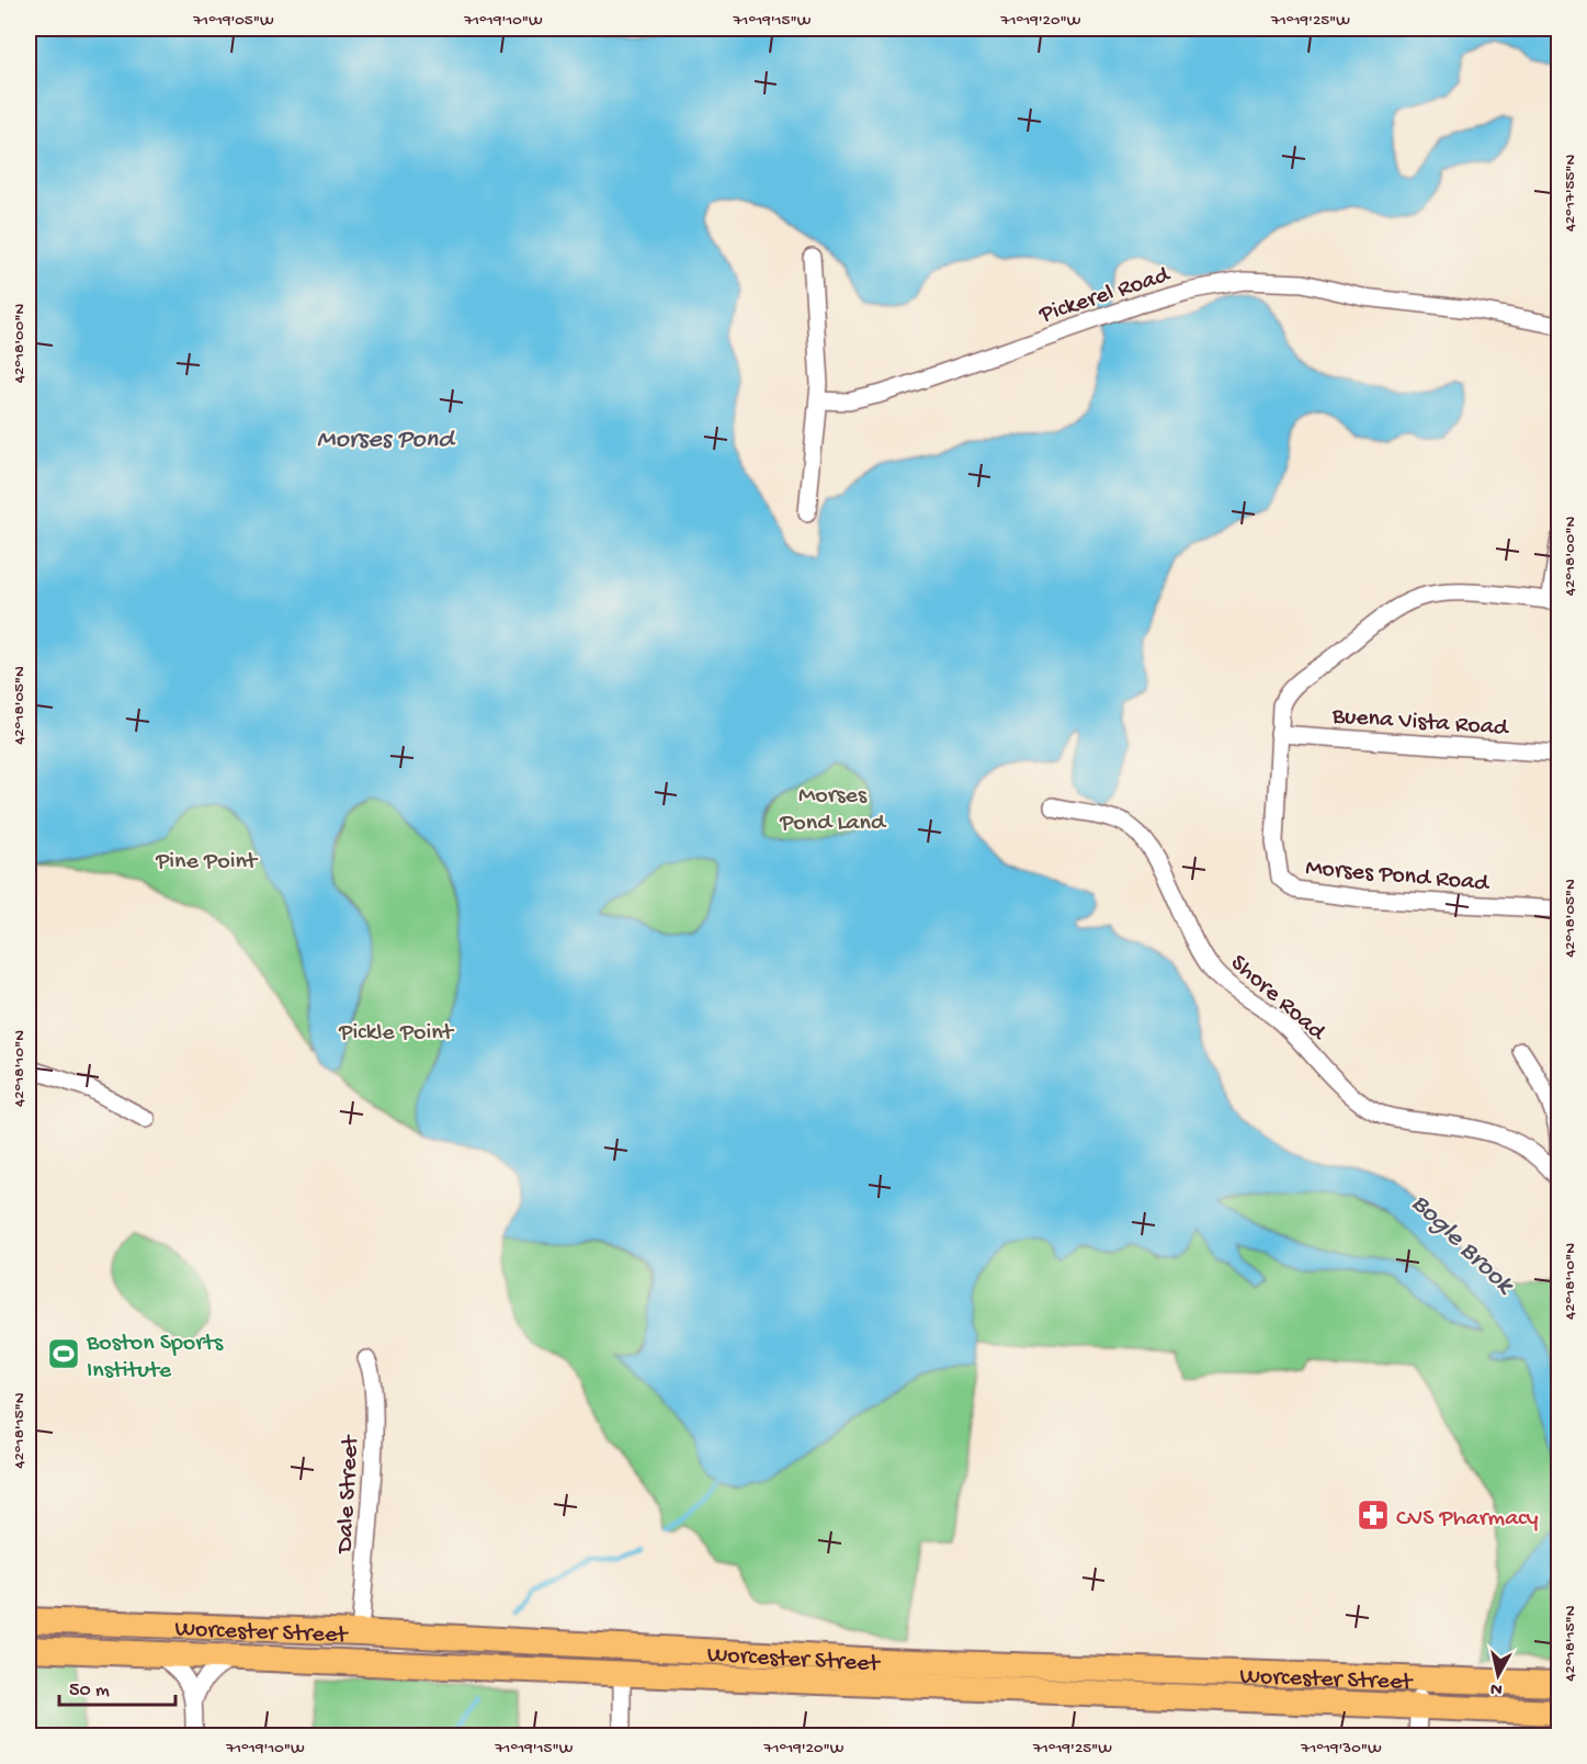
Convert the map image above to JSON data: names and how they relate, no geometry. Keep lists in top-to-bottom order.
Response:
{
  "streets": {
    "highway": ["Worcester Street"],
    "street": [
      "Pickerel Road",
      "Buena Vista Road",
      "Morses Pond Road",
      "Shore Road",
      "Dale Street"
    ]
  },
  "crossings": [
    ["Buena Vista Road", "Morses Pond Road"],
    ["Dale Street", "Worcester Street"]
  ],
  "water": ["Morses Pond", "Bogle Brook"],
  "parks": ["Morses Pond Land", "Pine Point", "Pickle Point"],
  "places": {
    "sports": ["Boston Sports Institute"],
    "pharmacy": ["CVS Pharmacy"]
  },
  "scale_bar": "50 m",
  "north": "bottom",
  "coordinates": [
    "71°19'05\"W",
    "71°19'10\"W",
    "71°19'15\"W",
    "71°19'20\"W",
    "71°19'25\"W",
    "42°17'55\"N",
    "42°18'00\"N",
    "42°18'05\"N",
    "42°18'10\"N",
    "42°18'15\"N",
    "71°19'30\"W"
  ]
}
